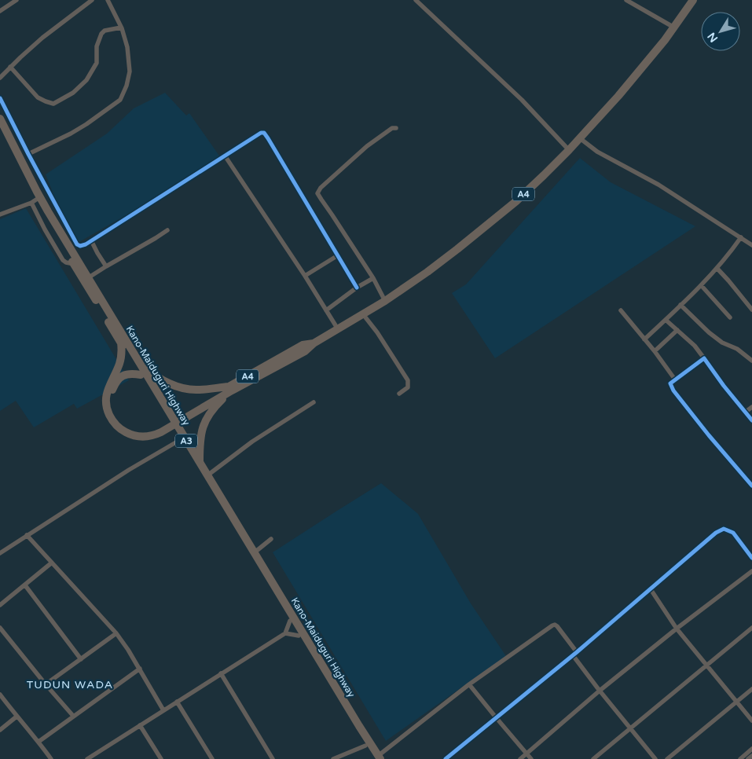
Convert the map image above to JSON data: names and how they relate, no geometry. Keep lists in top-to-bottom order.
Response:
{
  "streets": {
    "highway": ["A4", "Kano-Maiduguri Highway", "A3"]
  },
  "crossings": [
    ["A4", "Kano-Maiduguri Highway"]
  ],
  "districts": ["TUDUN WADA"],
  "north": "bottom left"
}
